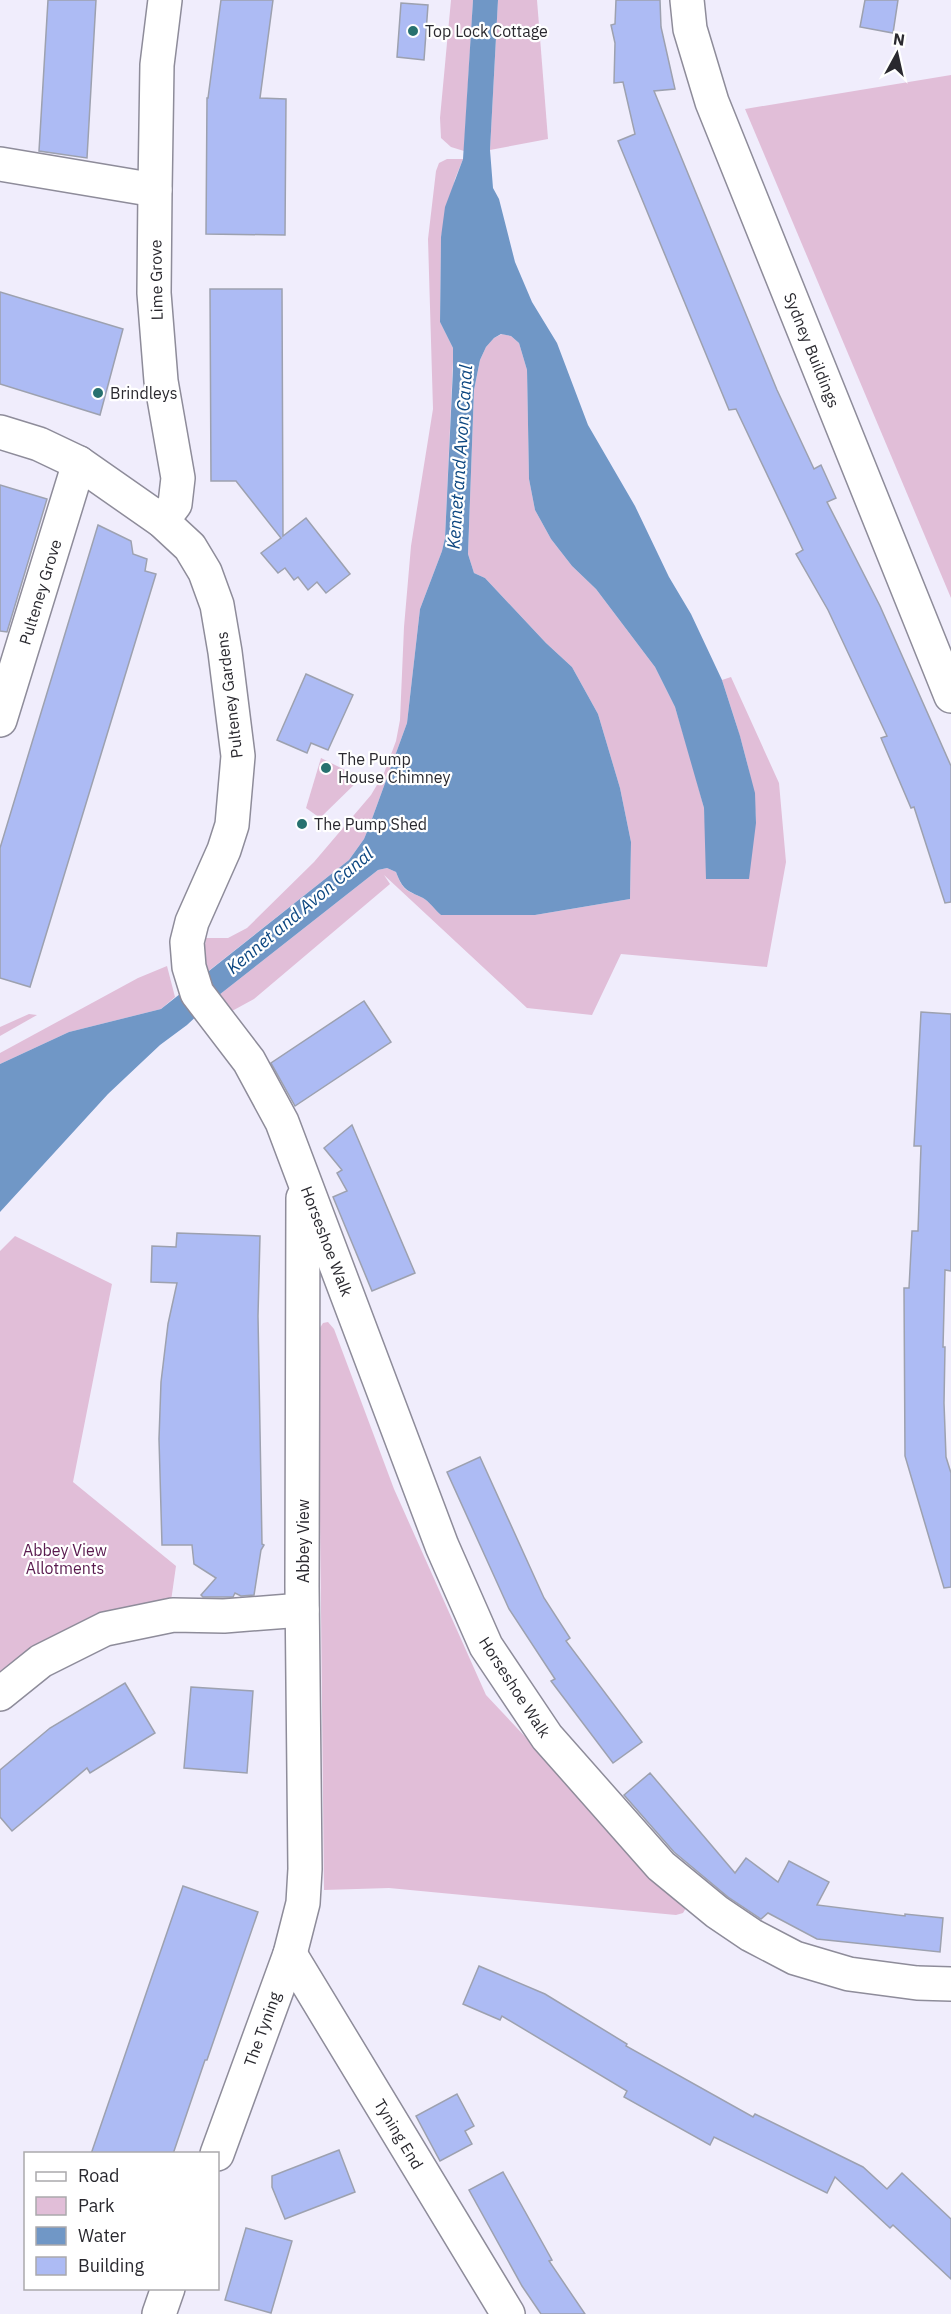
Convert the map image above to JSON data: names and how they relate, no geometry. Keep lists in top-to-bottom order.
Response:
{
  "streets": {
    "street": [
      "Lime Grove",
      "Sydney Buildings",
      "Pulteney Grove",
      "Pulteney Gardens",
      "Horseshoe Walk",
      "Abbey View",
      "The Tyning",
      "Tyning End"
    ]
  },
  "crossings": [
    ["Lime Grove", "Pulteney Gardens"],
    ["Pulteney Grove", "Pulteney Gardens"],
    ["Pulteney Gardens", "Horseshoe Walk"],
    ["Pulteney Gardens", "Abbey View"],
    ["Horseshoe Walk", "Abbey View"],
    ["Abbey View", "The Tyning"],
    ["The Tyning", "Tyning End"]
  ],
  "water": ["Kennet and Avon Canal"],
  "parks": ["Abbey View Allotments"],
  "places": [
    "Top Lock Cottage",
    "Brindleys",
    "The Pump House Chimney",
    "The Pump Shed"
  ],
  "legend": [
    "Road",
    "Park",
    "Water",
    "Building"
  ],
  "north": "top"
}
